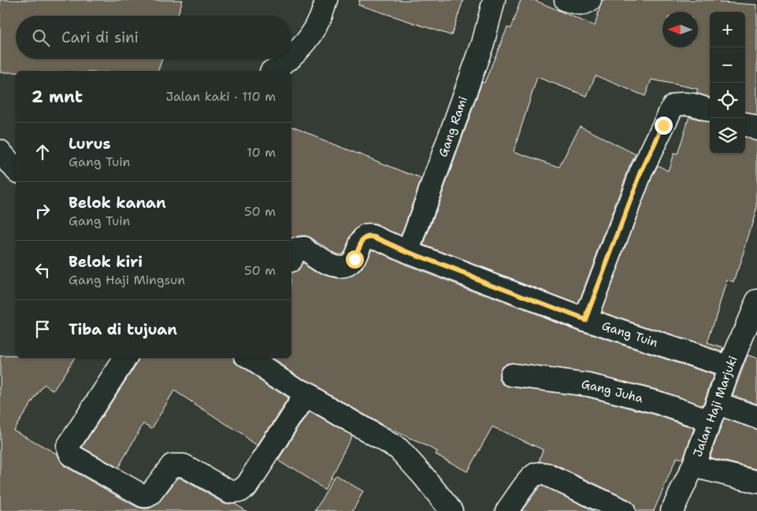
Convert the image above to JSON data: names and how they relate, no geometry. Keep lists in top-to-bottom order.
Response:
{
  "streets": {
    "street": [
      "Gang Rami",
      "Gang Tuin",
      "Gang Juha",
      "Jalan Haji Marjuki"
    ]
  },
  "crossings": [
    ["Gang Rami", "Gang Tuin"],
    ["Gang Tuin", "Jalan Haji Marjuki"],
    ["Gang Juha", "Jalan Haji Marjuki"]
  ],
  "north": "left",
  "page": {
    "map_buttons": ["+", "−"],
    "search": "Cari di sini",
    "heading": ["2 mnt", "Jalan kaki · 110 m"],
    "list": [
      ["Lurus", "Gang Tuin", "10 m"],
      ["Belok kanan", "Gang Tuin", "50 m"],
      ["Belok kiri", "Gang Haji Mingsun", "50 m"],
      "Tiba di tujuan"
    ]
  }
}
